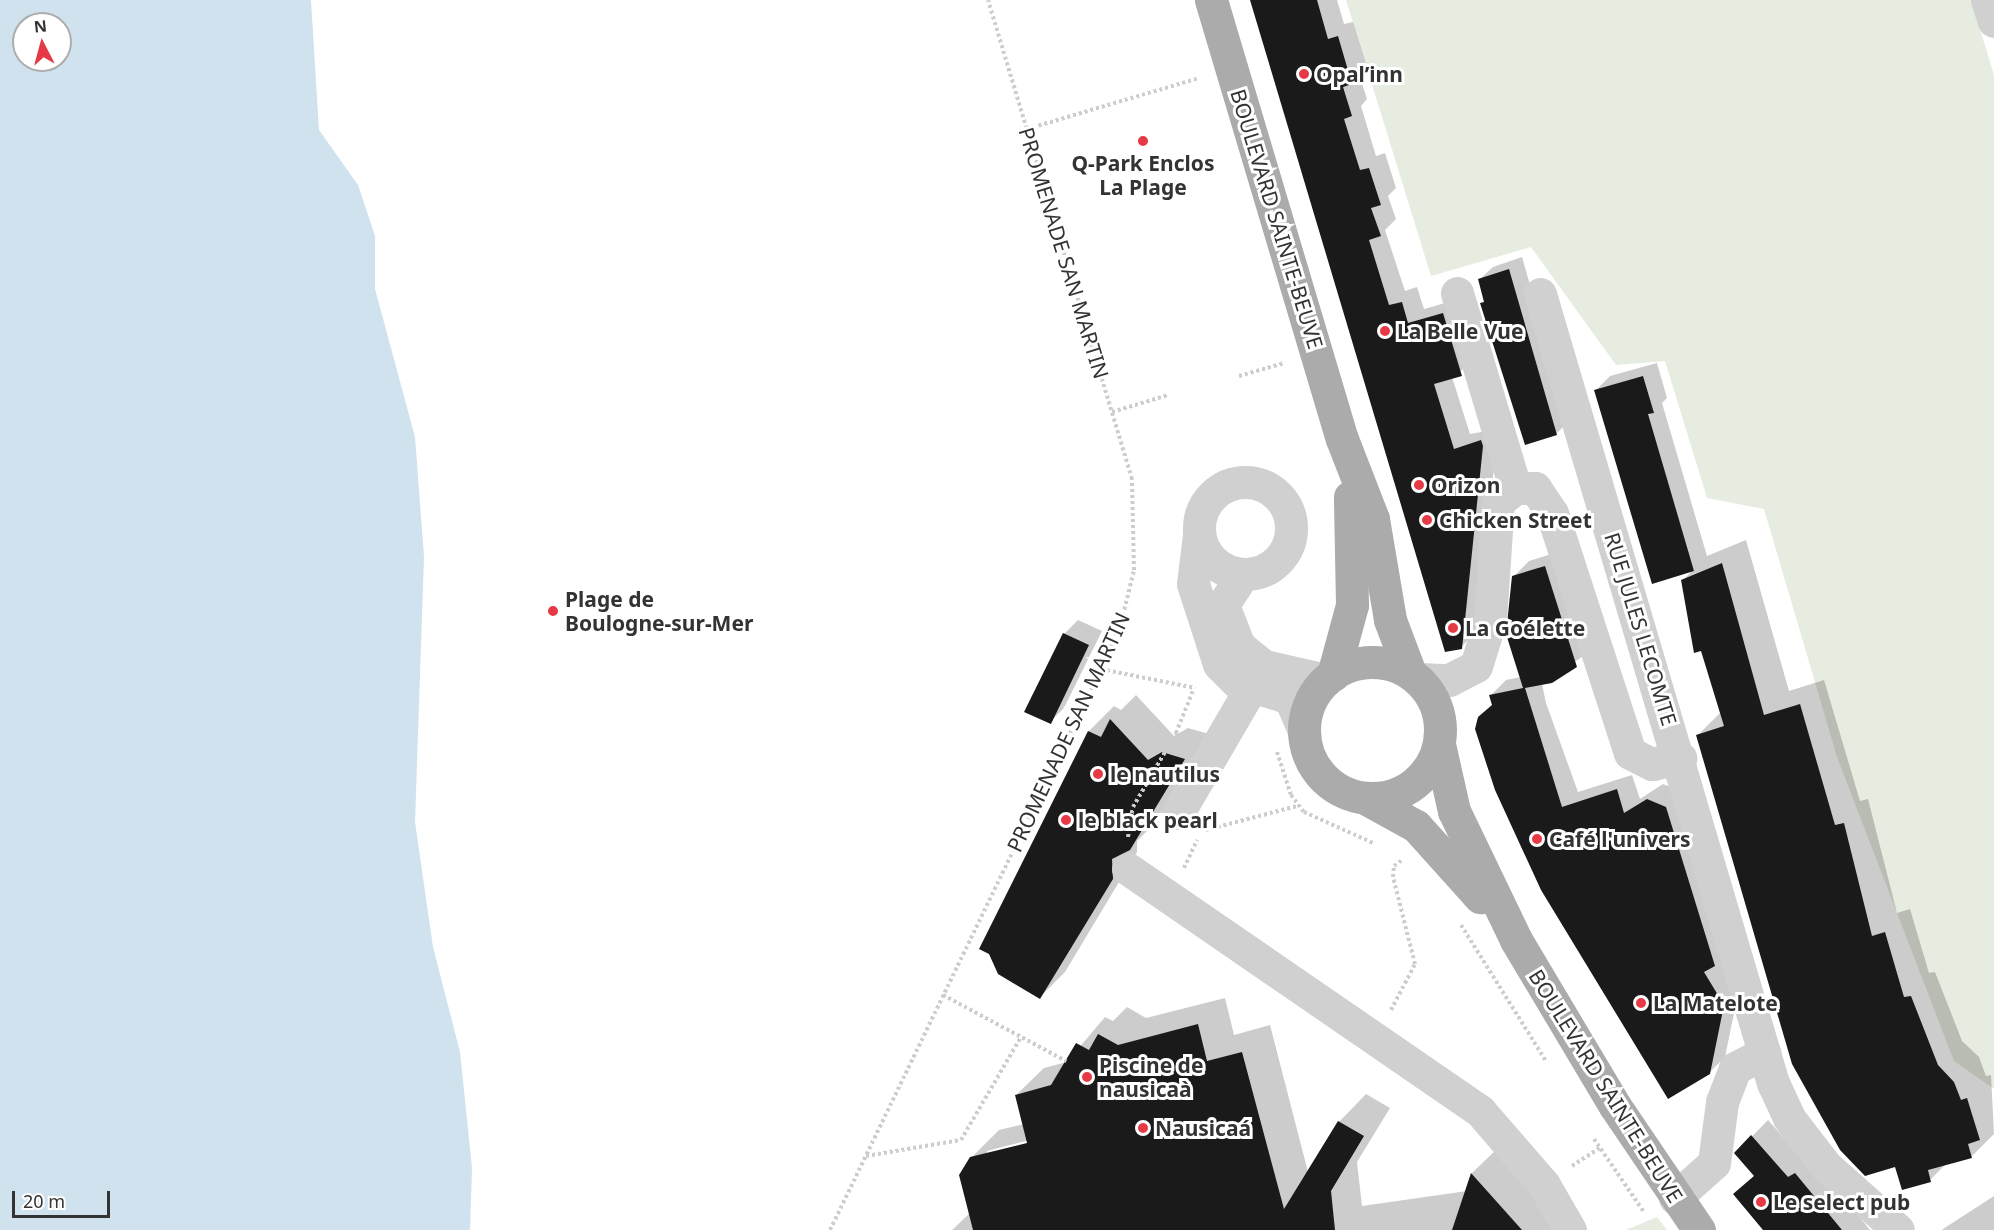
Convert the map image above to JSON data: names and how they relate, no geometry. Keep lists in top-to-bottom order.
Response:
{
  "streets": {
    "main road": ["BOULEVARD SAINTE-BEUVE"],
    "street": ["RUE JULES LECOMTE"],
    "path": ["PROMENADE SAN MARTIN"]
  },
  "places": [
    "Opal’inn",
    "Q-Park Enclos La Plage",
    "La Belle Vue",
    "Orizon",
    "Chicken Street",
    "Plage de Boulogne-sur-Mer",
    "La Goélette",
    "le nautilus",
    "le black pearl",
    "Café l'univers",
    "La Matelote",
    "Piscine de nausicaà",
    "Nausicaá",
    "Le select pub"
  ],
  "scale_bar": "20 m",
  "north": "top"
}
